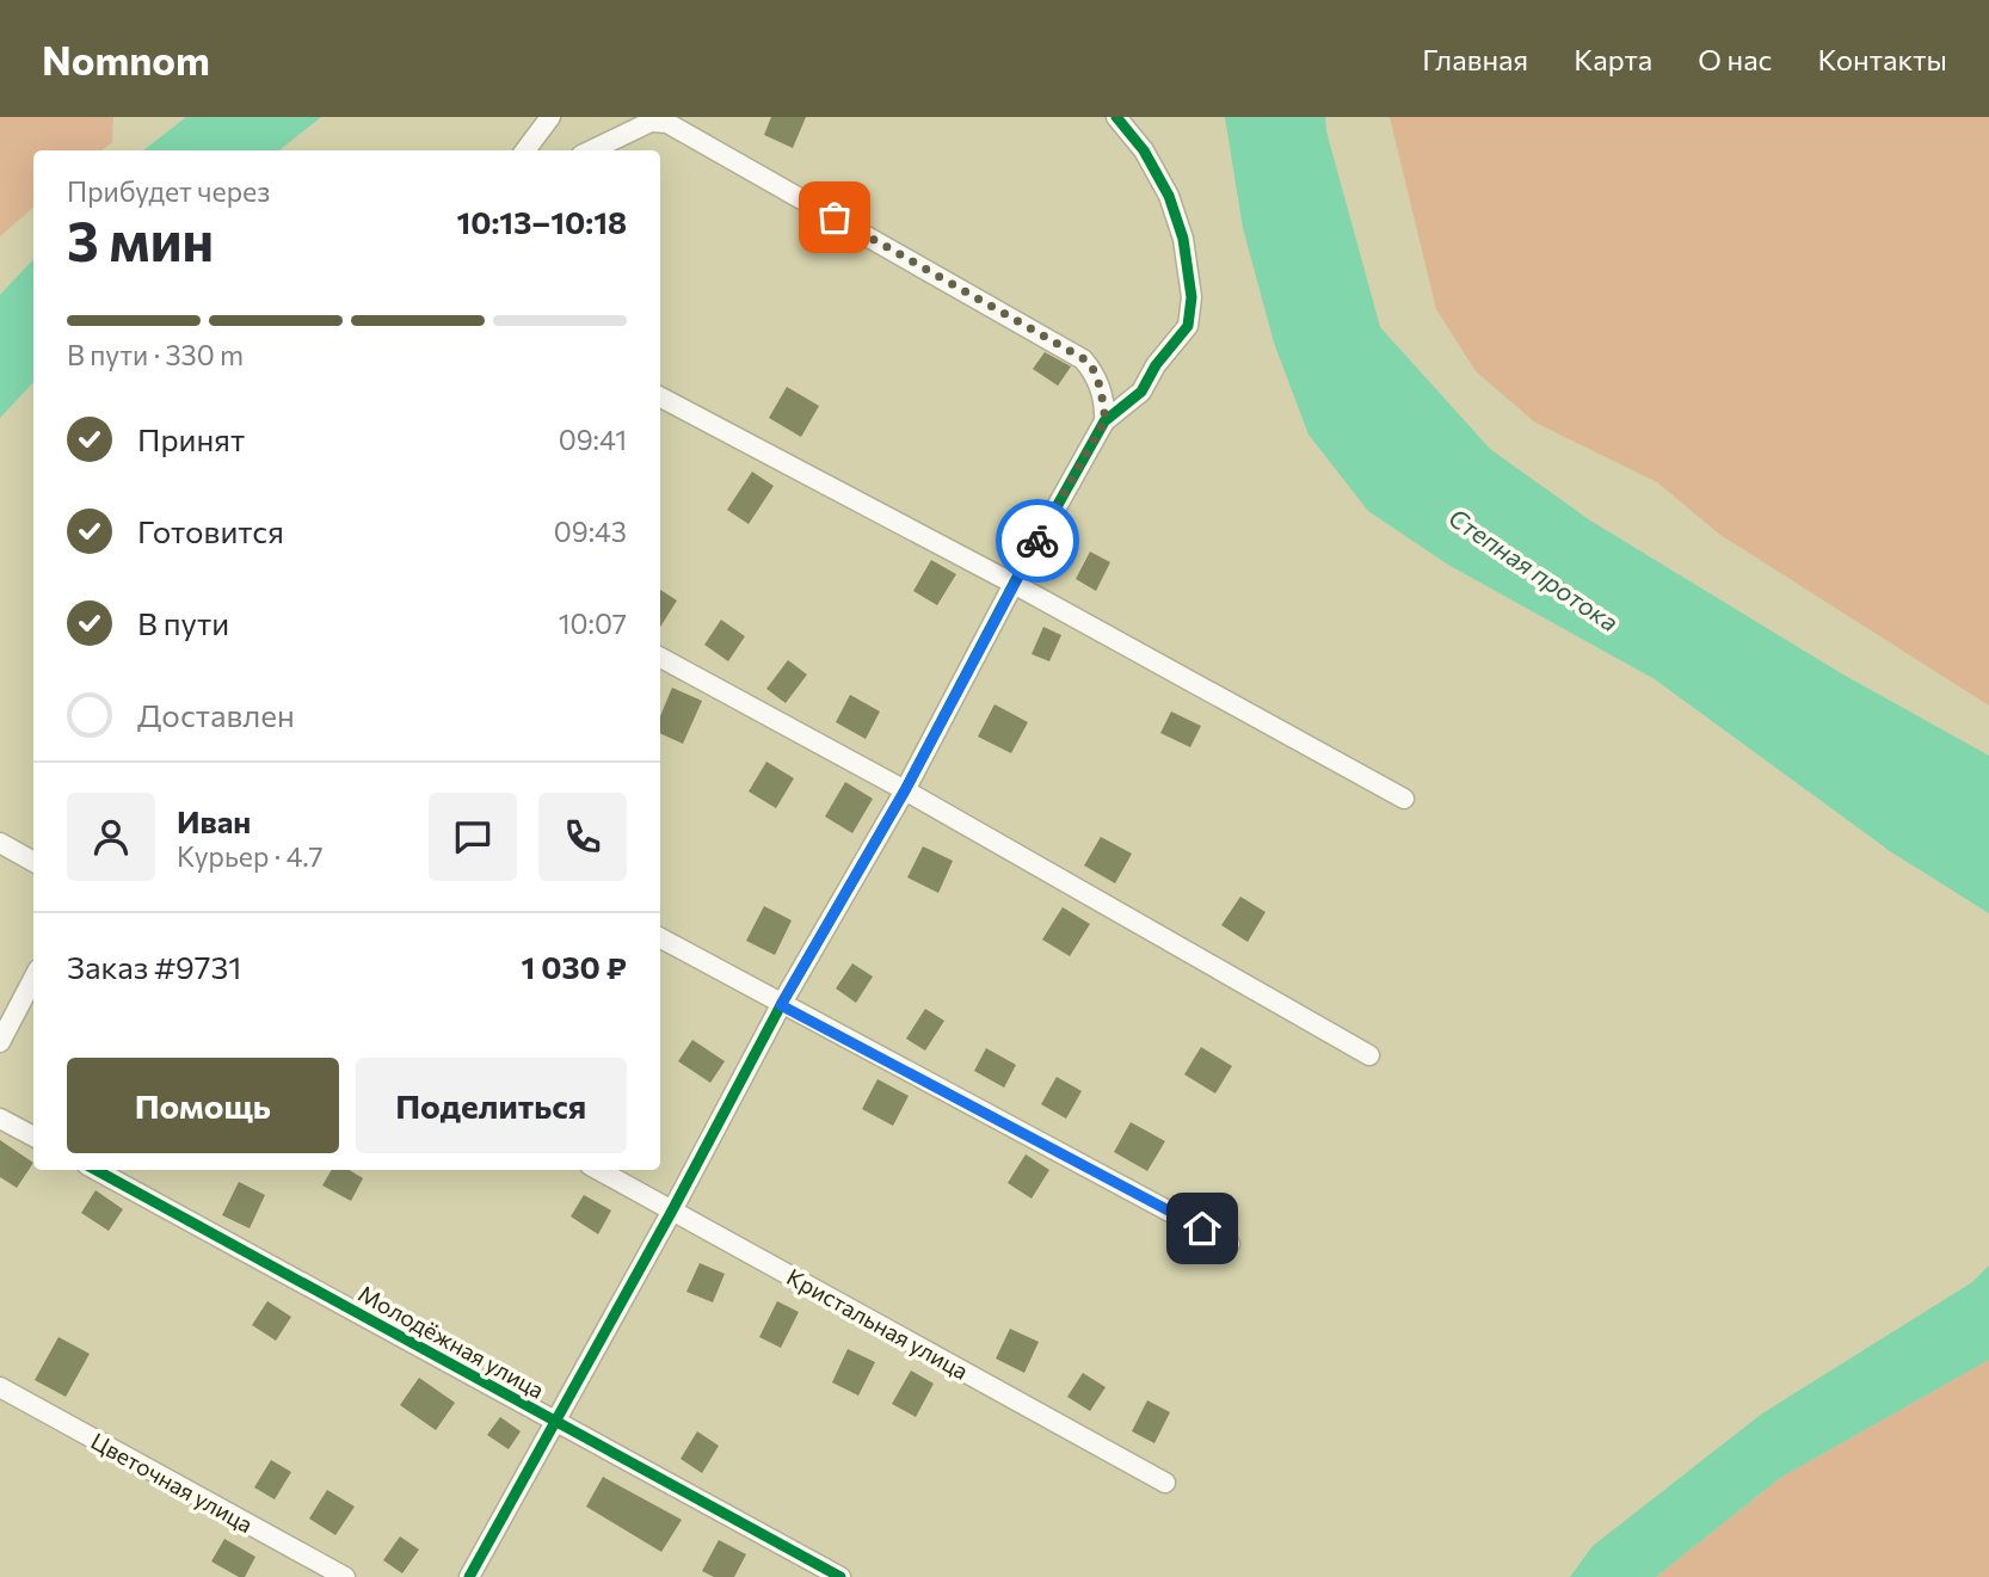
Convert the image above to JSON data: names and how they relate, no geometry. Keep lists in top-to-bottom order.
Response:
{
  "streets": {
    "street": ["Кристальная улица", "Молодёжная улица", "Цветочная улица"]
  },
  "water": ["Степная протока"],
  "page": {
    "header": "Nomnom",
    "nav": [
      "Главная",
      "Карта",
      "О нас",
      "Контакты"
    ],
    "heading": ["3 мин", "Прибудет через", "10:13–10:18"],
    "panel": [
      "Иван",
      "Курьер · 4.7",
      "Заказ #9731",
      "1 030 ₽"
    ],
    "bar": "В пути · 330 m",
    "list": [
      ["Принят", "09:41"],
      ["Готовится", "09:43"],
      ["В пути", "10:07"],
      "Доставлен"
    ],
    "buttons": ["Помощь", "Поделиться"]
  }
}
